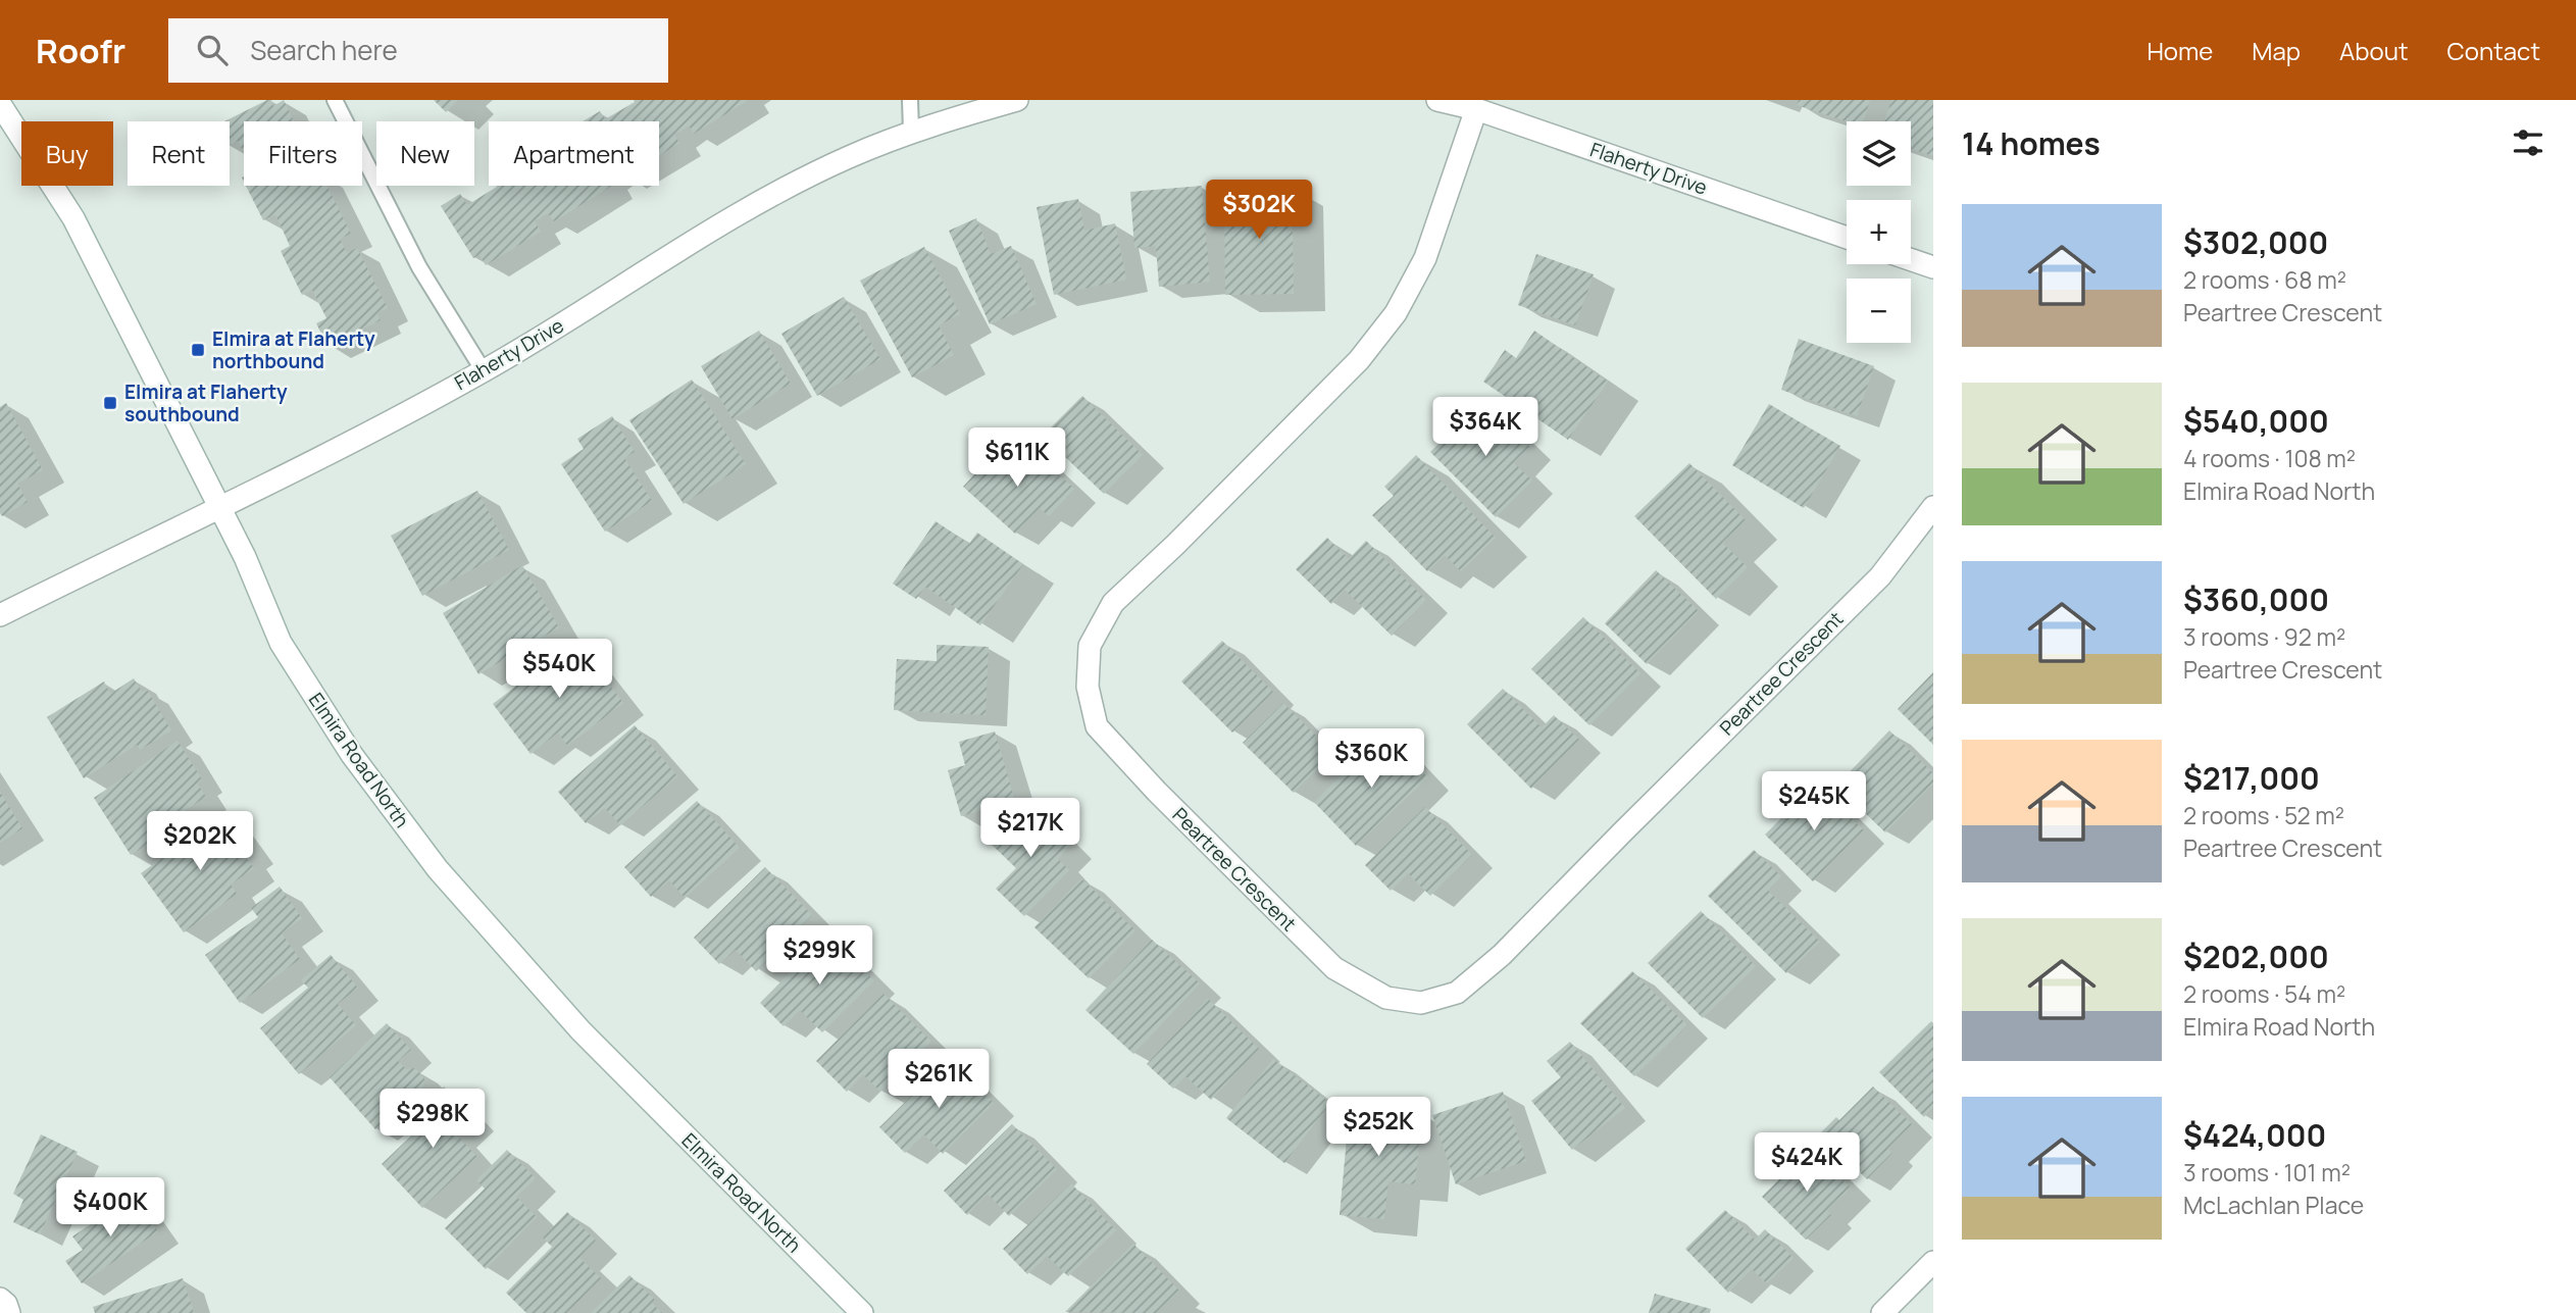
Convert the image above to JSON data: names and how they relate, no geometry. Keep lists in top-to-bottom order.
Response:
{
  "streets": {
    "street": ["Flaherty Drive", "Peartree Crescent", "Elmira Road North"]
  },
  "crossings": [
    ["Flaherty Drive", "Peartree Crescent"],
    ["Flaherty Drive", "Elmira Road North"]
  ],
  "places": {
    "transit": ["Elmira at Flaherty northbound", "Elmira at Flaherty southbound"]
  },
  "page": {
    "header": "Roofr",
    "search": "Search here",
    "nav": [
      "Home",
      "Map",
      "About",
      "Contact"
    ],
    "heading": "14 homes",
    "map_buttons": ["+", "−"],
    "chip": [
      "Buy",
      "Rent",
      "Filters",
      "New",
      "Apartment"
    ],
    "price": [
      "$302K",
      "$364K",
      "$611K",
      "$540K",
      "$360K",
      "$245K",
      "$217K",
      "$202K",
      "$299K",
      "$261K",
      "$298K",
      "$252K",
      "$424K",
      "$400K"
    ],
    "list": [
      {
        "name": "$302,000",
        "note": "2 rooms · 68 m² · Peartree Crescent"
      },
      {
        "name": "$540,000",
        "note": "4 rooms · 108 m² · Elmira Road North"
      },
      {
        "name": "$360,000",
        "note": "3 rooms · 92 m² · Peartree Crescent"
      },
      {
        "name": "$217,000",
        "note": "2 rooms · 52 m² · Peartree Crescent"
      },
      {
        "name": "$202,000",
        "note": "2 rooms · 54 m² · Elmira Road North"
      },
      {
        "name": "$424,000",
        "note": "3 rooms · 101 m² · McLachlan Place"
      }
    ]
  }
}
